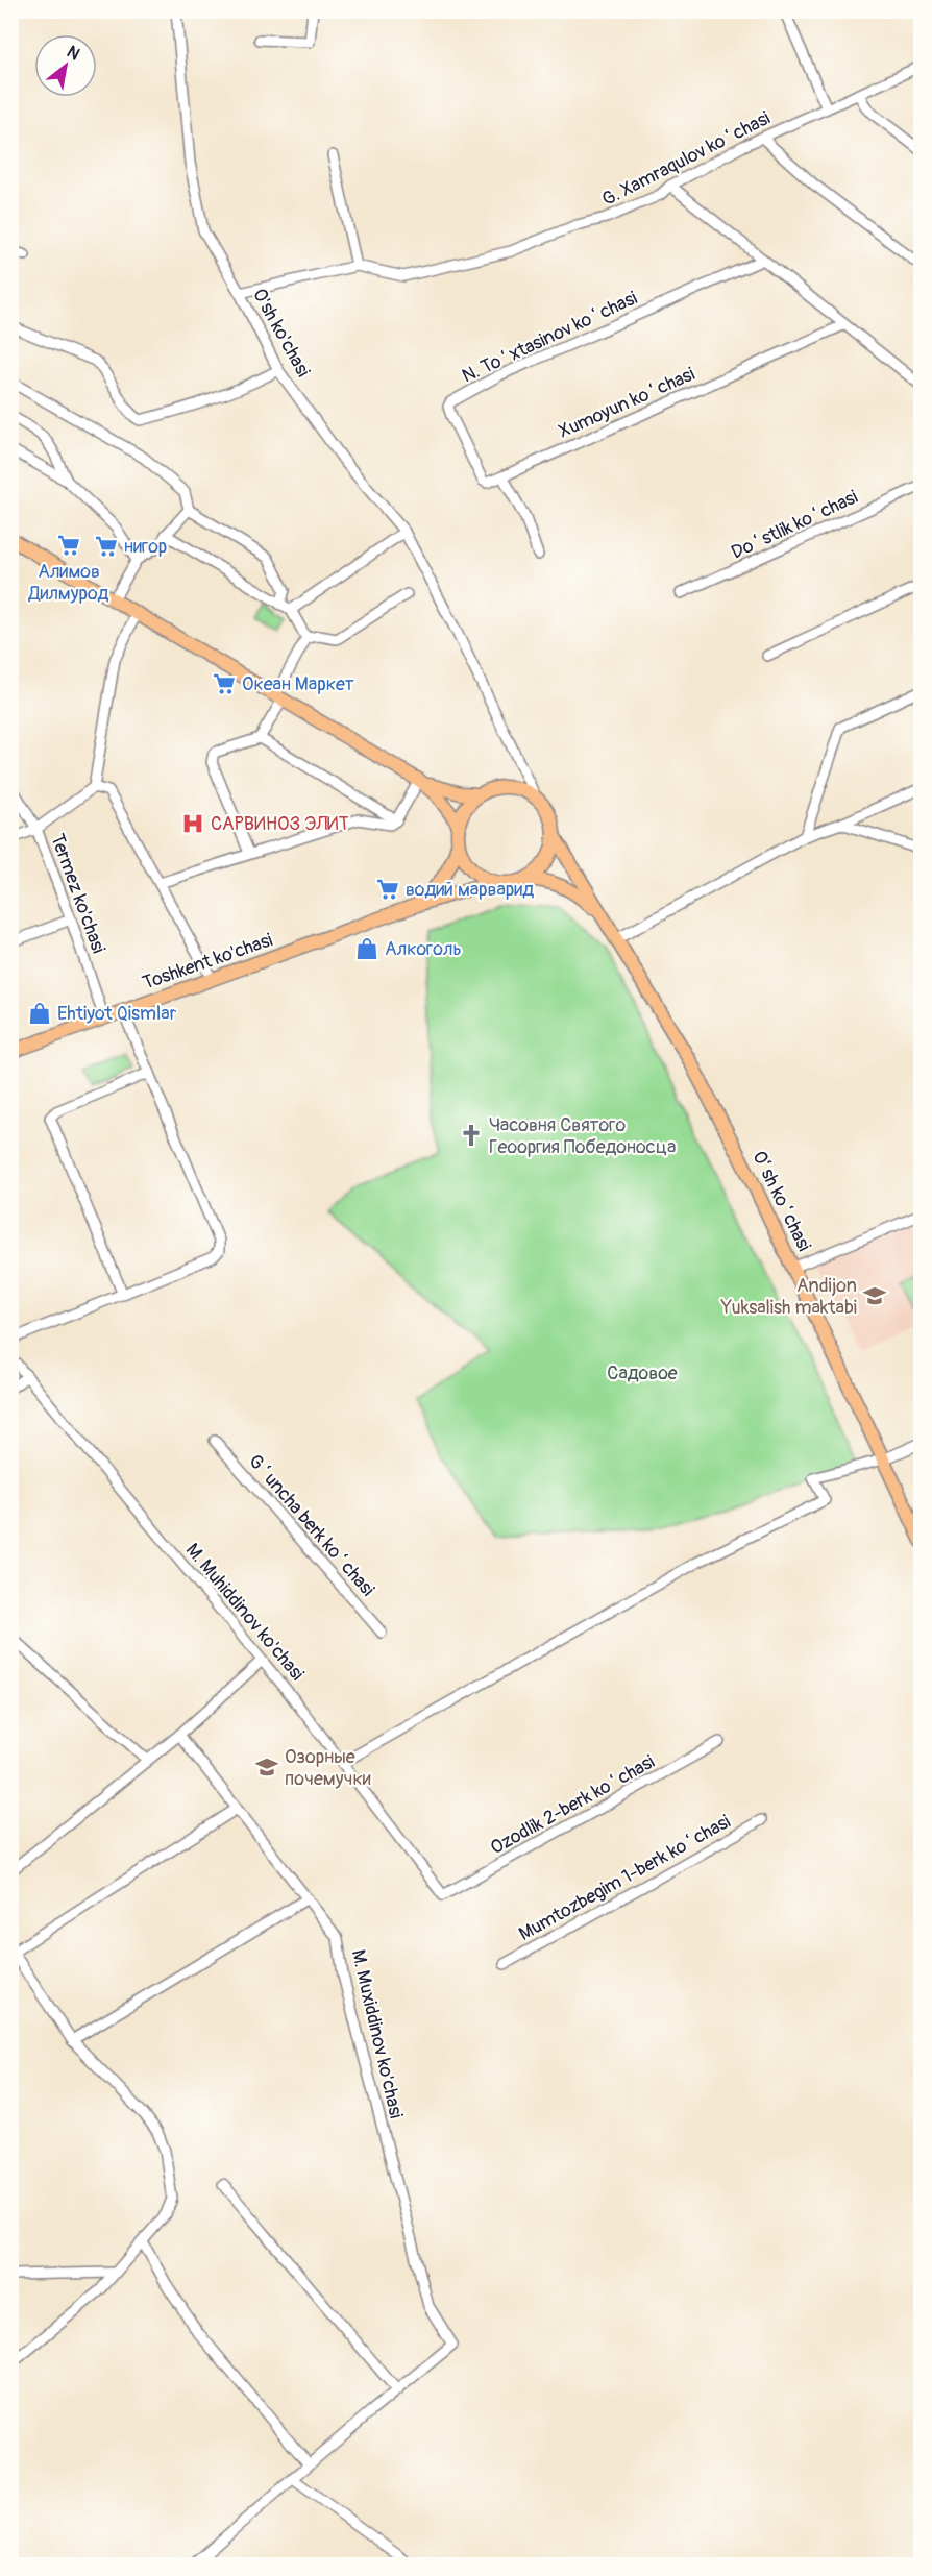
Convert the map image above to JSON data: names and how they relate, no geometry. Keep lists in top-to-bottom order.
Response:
{
  "streets": {
    "main road": ["Toshkent ko'chasi", "Oʻsh koʻchasi"],
    "street": [
      "G. Xamraqulov koʻchasi",
      "O'sh ko'chasi",
      "N. Toʻxtasinov koʻchasi",
      "Xumoyun koʻchasi",
      "Doʻstlik koʻchasi",
      "Termez ko'chasi",
      "Gʻuncha berk koʻchasi",
      "M. Muhiddinov ko'chasi",
      "Ozodlik 2-berk koʻchasi",
      "Mumtozbegim 1-berk koʻchasi",
      "M. Muxiddinov ko'chasi"
    ]
  },
  "crossings": [
    ["G. Xamraqulov koʻchasi", "O'sh ko'chasi"],
    ["O'sh ko'chasi", "Toshkent ko'chasi"],
    ["N. Toʻxtasinov koʻchasi", "Xumoyun koʻchasi"],
    ["Termez ko'chasi", "Toshkent ko'chasi"],
    ["M. Muhiddinov ko'chasi", "Ozodlik 2-berk koʻchasi"]
  ],
  "parks": ["Садовое"],
  "places": {
    "supermarket": [
      "Алимов Дилмурод",
      "нигор",
      "Океан Маркет",
      "водий марварид"
    ],
    "hospital": ["САРВИНОЗ ЭЛИТ"],
    "shop": ["Алкоголь", "Ehtiyot Qismlar"],
    "church": ["Часовня Святого Геооргия Победоносца"],
    "school or university": ["Andijon Yuksalish maktabi", "Озорные почемучки"]
  },
  "north": "top right"
}
